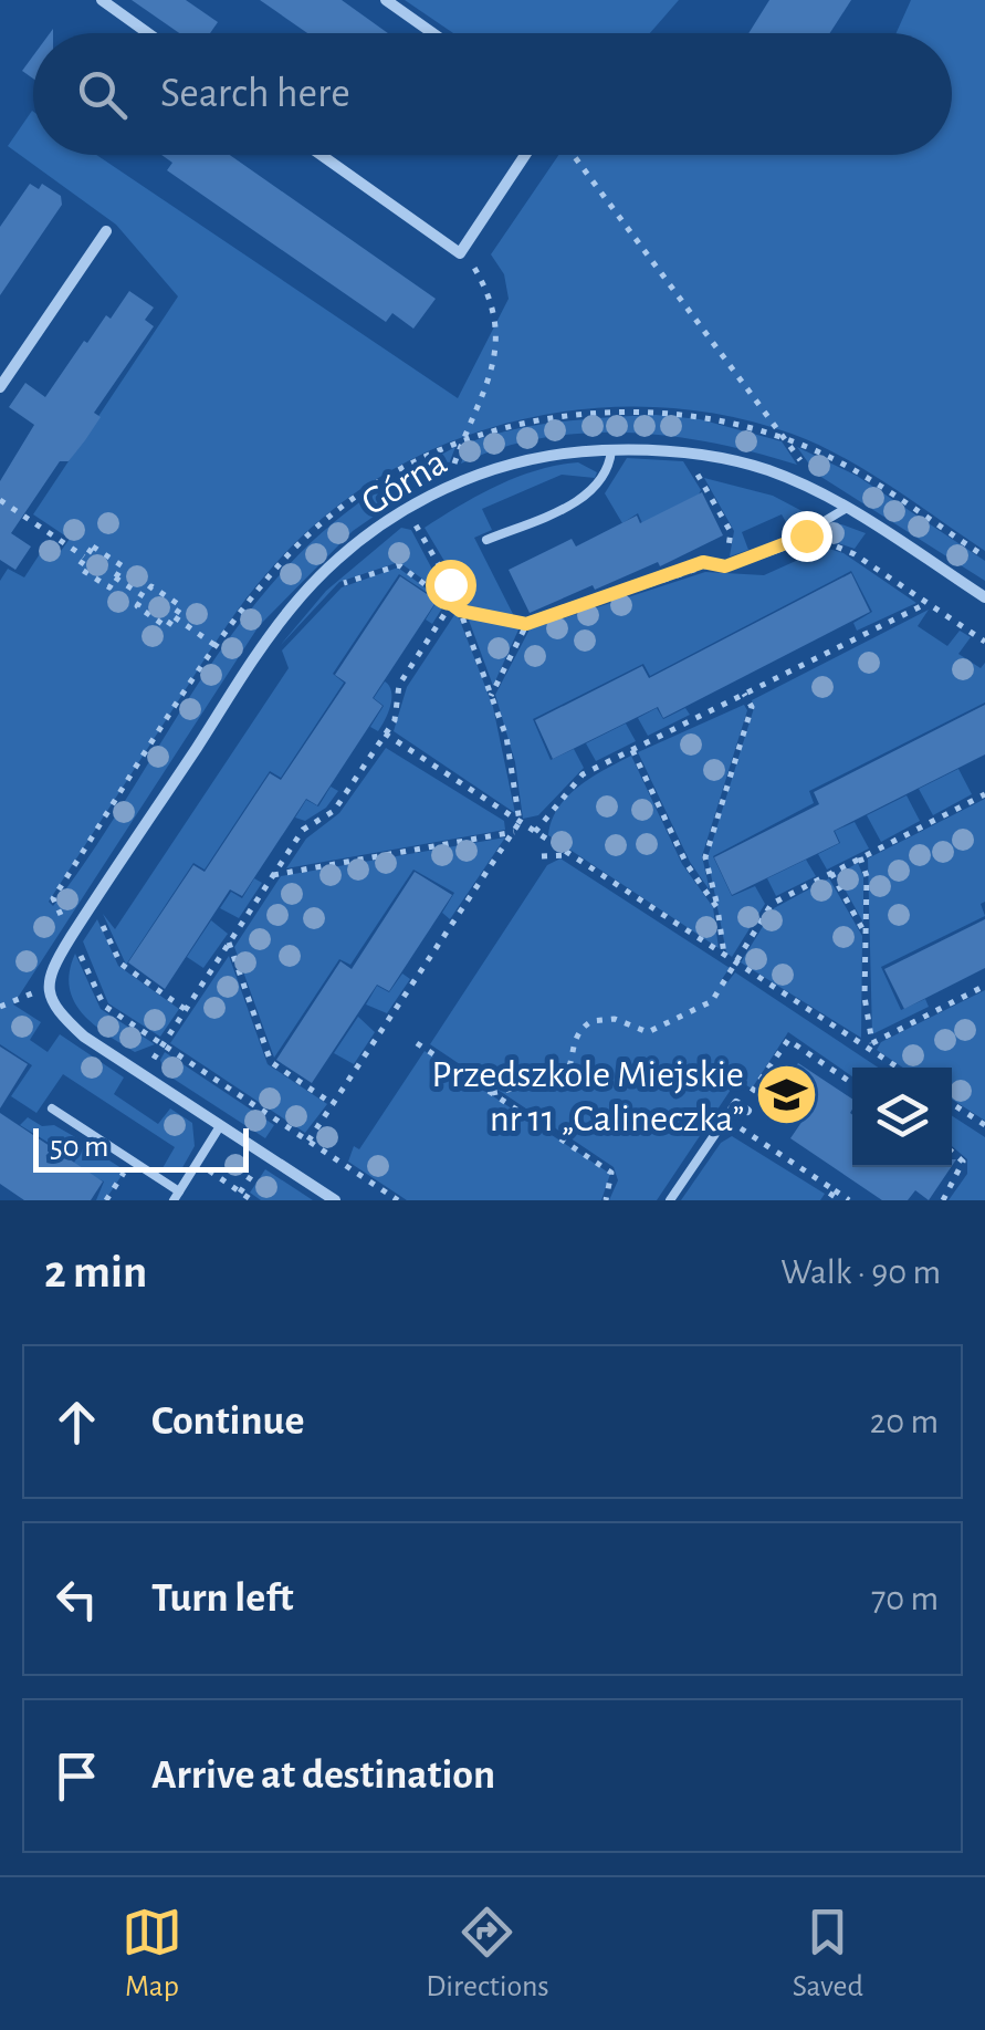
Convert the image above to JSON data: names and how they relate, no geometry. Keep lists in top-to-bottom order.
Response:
{
  "streets": {
    "street": ["Górna"]
  },
  "places": {
    "school or university": ["Przedszkole Miejskie nr 11 „Calineczka”"]
  },
  "scale_bar": "50 m",
  "page": {
    "search": "Search here",
    "scale": "50 m",
    "heading": ["2 min", "Walk · 90 m"],
    "list": [
      ["Continue", "20 m"],
      ["Turn left", "70 m"],
      "Arrive at destination"
    ],
    "nav": ["Map", "Directions", "Saved"]
  }
}
